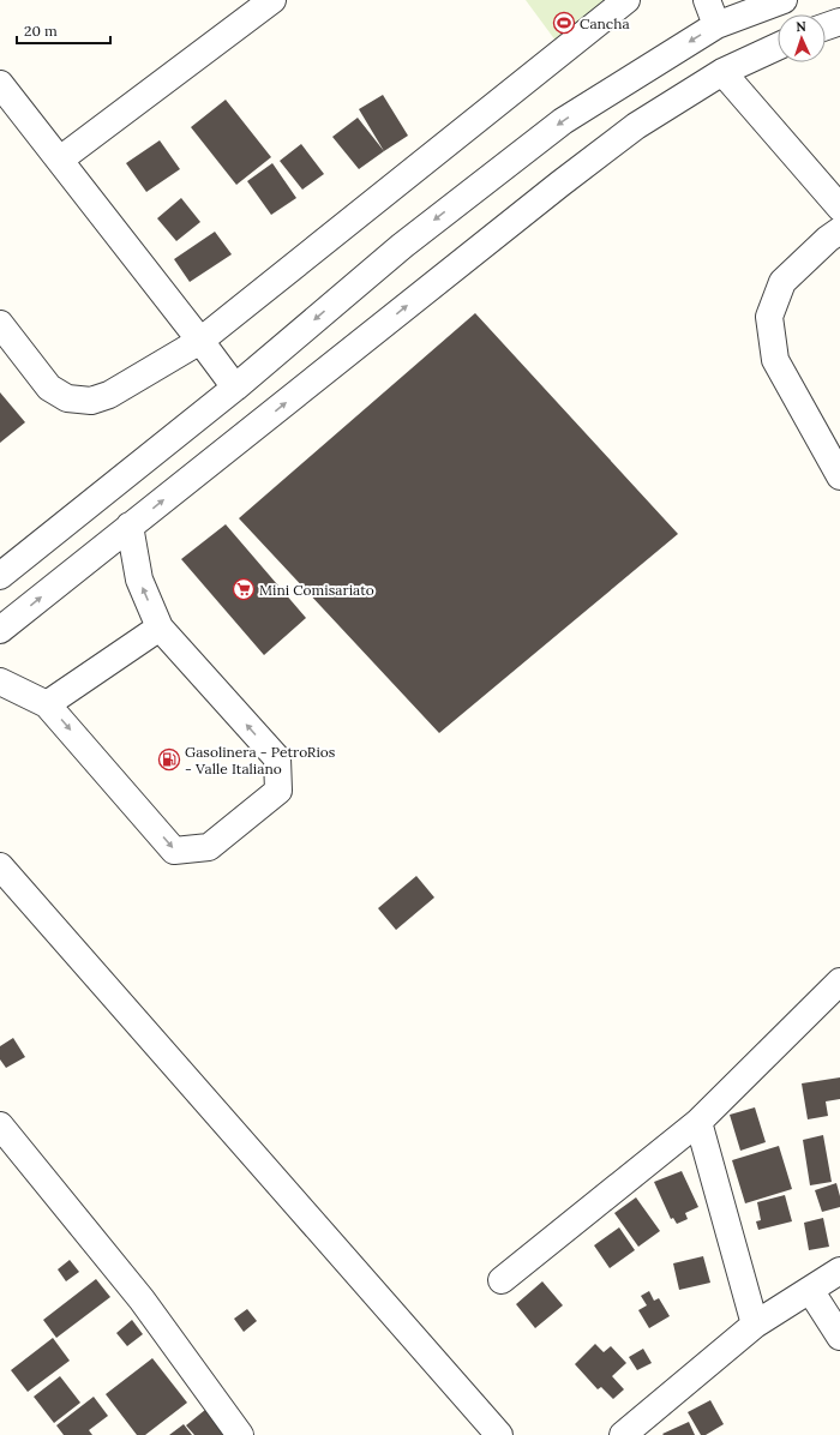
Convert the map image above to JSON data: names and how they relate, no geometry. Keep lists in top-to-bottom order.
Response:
{
  "places": {
    "sports": ["Cancha"],
    "supermarket": ["Mini Comisariato"],
    "fuel station": ["Gasolinera - PetroRios - Valle Italiano"]
  },
  "scale_bar": "20 m",
  "north": "top"
}
